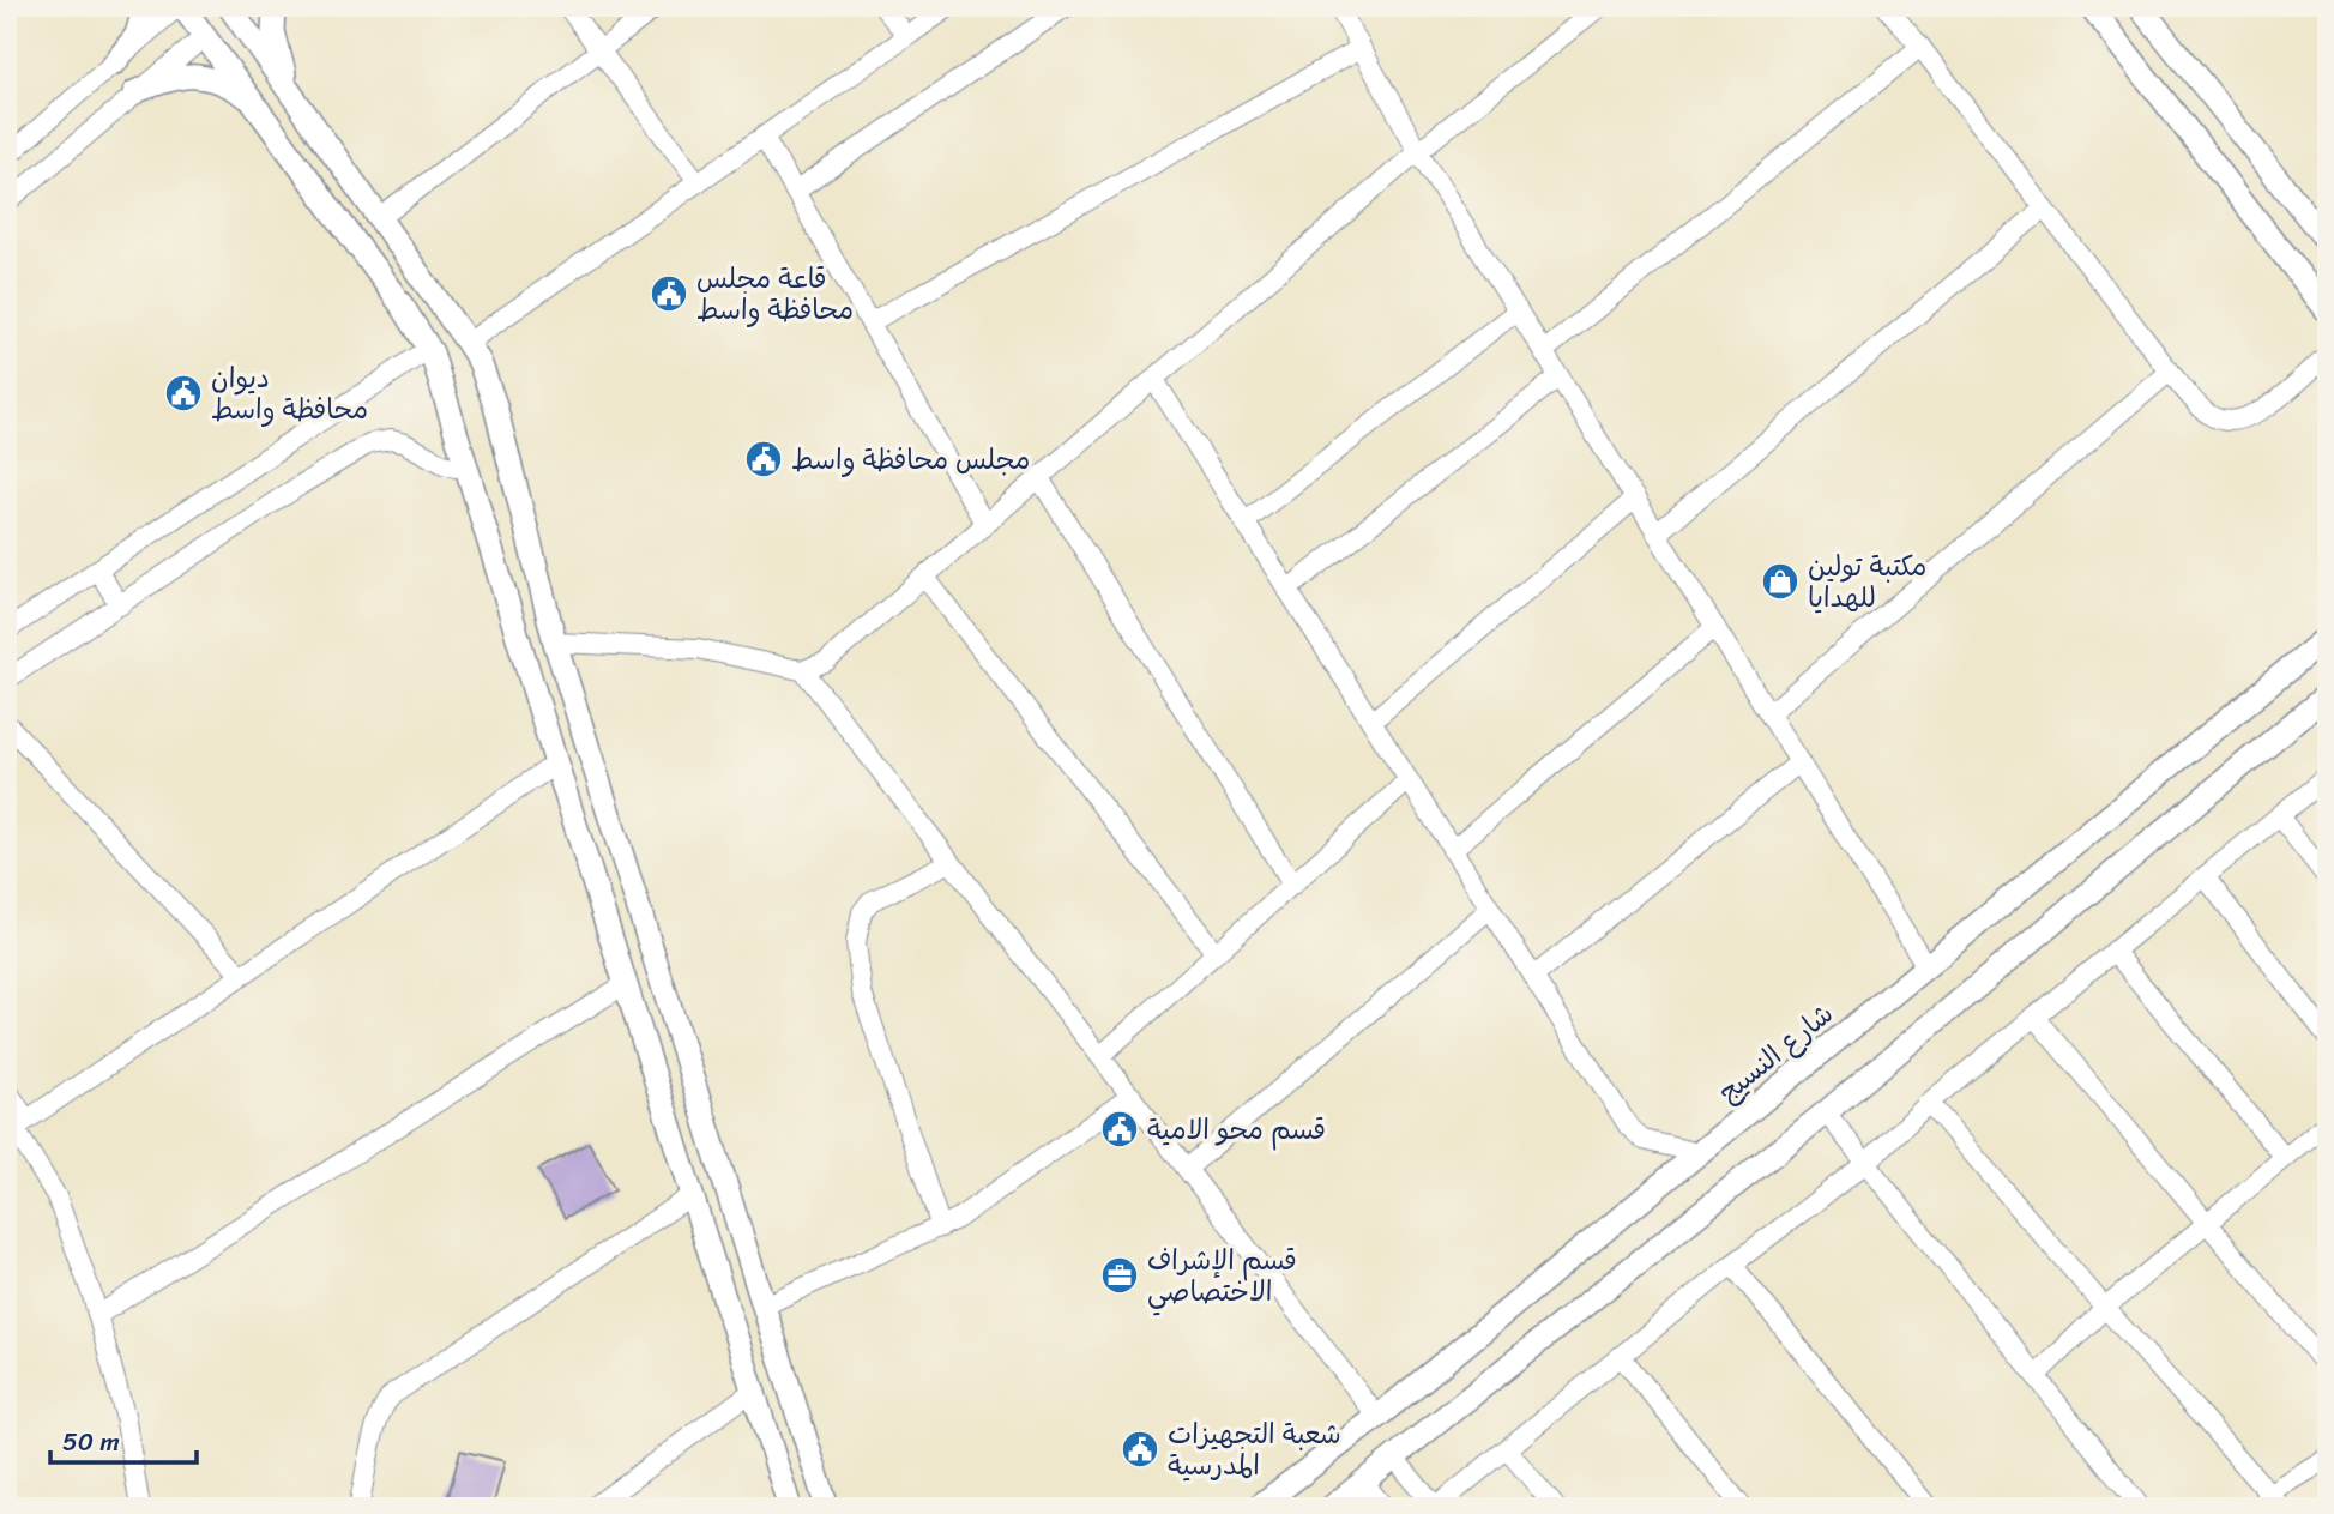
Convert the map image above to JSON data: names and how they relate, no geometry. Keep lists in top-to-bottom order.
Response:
{
  "streets": {
    "main road": ["شارع النسيج"]
  },
  "places": {
    "public building": [
      "قاعة مجلس محافظة واسط",
      "ديوان محافظة واسط",
      "مجلس محافظة واسط",
      "قسم محو الامية",
      "شعبة التجهيزات المدرسية"
    ],
    "shop": ["مكتبة تولين للهدايا"],
    "office": ["قسم الإشراف الاختصاصي"]
  },
  "scale_bar": "50 m"
}
